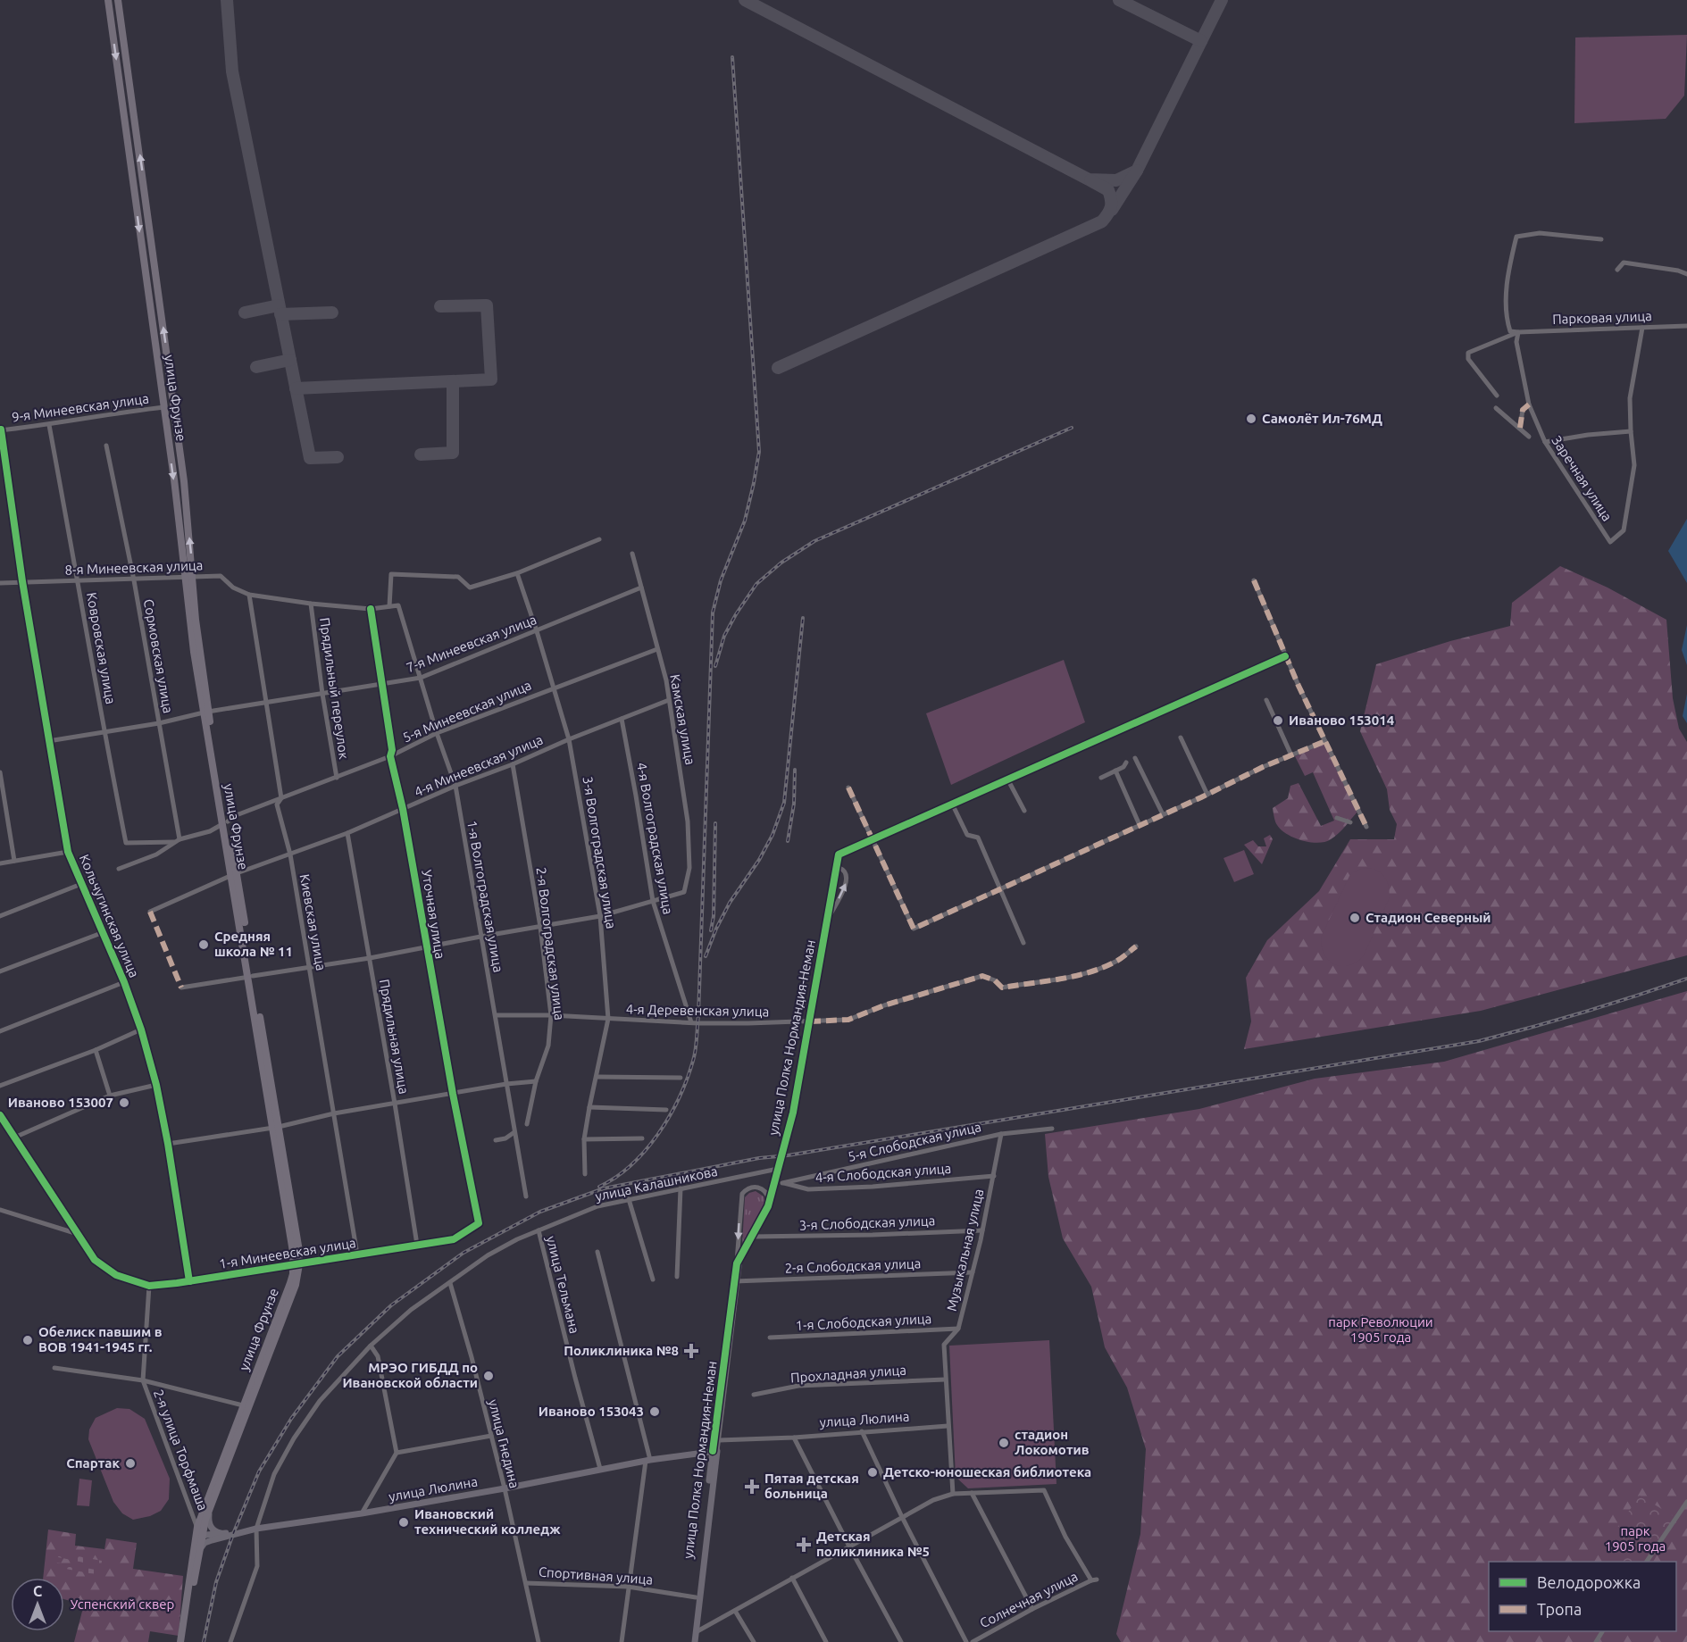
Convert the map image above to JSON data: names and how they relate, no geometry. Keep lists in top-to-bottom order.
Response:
{
  "streets": {
    "highway": ["улица Фрунзе"],
    "main road": ["улица Полка Нормандия-Неман", "улица Люлина"],
    "street": [
      "Парковая улица",
      "9-я Минеевская улица",
      "Заречная улица",
      "8-я Минеевская улица",
      "7-я Минеевская улица",
      "Ковровская улица",
      "Сормовская улица",
      "Прядильный переулок",
      "5-я Минеевская улица",
      "Камская улица",
      "4-я Минеевская улица",
      "4-я Волгоградская улица",
      "3-я Волгоградская улица",
      "1-я Волгоградская улица",
      "Уточная улица",
      "Кольчугинская улица",
      "Киевская улица",
      "2-я Волгоградская улица",
      "4-я Деревенская улица",
      "Прядильная улица",
      "5-я Слободская улица",
      "4-я Слободская улица",
      "улица Калашникова",
      "3-я Слободская улица",
      "Музыкальная улица",
      "1-я Минеевская улица",
      "2-я Слободская улица",
      "улица Тельмана",
      "1-я Слободская улица",
      "Прохладная улица",
      "улица Гнедина",
      "2-я улица Торфмаша",
      "Спортивная улица",
      "Солнечная улица"
    ]
  },
  "crossings": [
    ["Парковая улица", "Заречная улица"],
    ["улица Фрунзе", "9-я Минеевская улица"],
    ["улица Фрунзе", "8-я Минеевская улица"],
    ["улица Фрунзе", "7-я Минеевская улица"],
    ["улица Фрунзе", "5-я Минеевская улица"],
    ["улица Фрунзе", "4-я Минеевская улица"],
    ["улица Фрунзе", "1-я Минеевская улица"],
    ["улица Фрунзе", "улица Люлина"],
    ["улица Фрунзе", "2-я улица Торфмаша"],
    ["9-я Минеевская улица", "Ковровская улица"],
    ["9-я Минеевская улица", "Кольчугинская улица"],
    ["8-я Минеевская улица", "Ковровская улица"],
    ["8-я Минеевская улица", "Сормовская улица"],
    ["8-я Минеевская улица", "Прядильный переулок"],
    ["8-я Минеевская улица", "1-я Волгоградская улица"],
    ["8-я Минеевская улица", "Уточная улица"],
    ["8-я Минеевская улица", "Кольчугинская улица"],
    ["8-я Минеевская улица", "Киевская улица"],
    ["7-я Минеевская улица", "Ковровская улица"],
    ["7-я Минеевская улица", "Сормовская улица"],
    ["7-я Минеевская улица", "Прядильный переулок"],
    ["7-я Минеевская улица", "Камская улица"],
    ["7-я Минеевская улица", "3-я Волгоградская улица"],
    ["7-я Минеевская улица", "1-я Волгоградская улица"],
    ["7-я Минеевская улица", "Уточная улица"],
    ["7-я Минеевская улица", "Кольчугинская улица"],
    ["7-я Минеевская улица", "Киевская улица"],
    ["Ковровская улица", "5-я Минеевская улица"],
    ["Сормовская улица", "5-я Минеевская улица"],
    ["Прядильный переулок", "5-я Минеевская улица"],
    ["5-я Минеевская улица", "Камская улица"],
    ["5-я Минеевская улица", "3-я Волгоградская улица"],
    ["5-я Минеевская улица", "1-я Волгоградская улица"],
    ["5-я Минеевская улица", "Уточная улица"],
    ["5-я Минеевская улица", "Киевская улица"],
    ["Камская улица", "4-я Минеевская улица"],
    ["Камская улица", "4-я Волгоградская улица"],
    ["4-я Минеевская улица", "4-я Волгоградская улица"],
    ["4-я Минеевская улица", "3-я Волгоградская улица"],
    ["4-я Минеевская улица", "1-я Волгоградская улица"],
    ["4-я Минеевская улица", "Уточная улица"],
    ["4-я Минеевская улица", "Киевская улица"],
    ["4-я Минеевская улица", "2-я Волгоградская улица"],
    ["4-я Минеевская улица", "Прядильная улица"],
    ["4-я Волгоградская улица", "4-я Деревенская улица"],
    ["3-я Волгоградская улица", "4-я Деревенская улица"],
    ["1-я Волгоградская улица", "4-я Деревенская улица"],
    ["Уточная улица", "1-я Минеевская улица"],
    ["Кольчугинская улица", "1-я Минеевская улица"],
    ["Киевская улица", "1-я Минеевская улица"],
    ["2-я Волгоградская улица", "4-я Деревенская улица"],
    ["4-я Деревенская улица", "улица Полка Нормандия-Неман"],
    ["Прядильная улица", "1-я Минеевская улица"],
    ["улица Полка Нормандия-Неман", "4-я Слободская улица"],
    ["улица Полка Нормандия-Неман", "улица Калашникова"],
    ["улица Полка Нормандия-Неман", "3-я Слободская улица"],
    ["улица Полка Нормандия-Неман", "2-я Слободская улица"],
    ["улица Полка Нормандия-Неман", "улица Люлина"],
    ["улица Полка Нормандия-Неман", "Спортивная улица"],
    ["5-я Слободская улица", "4-я Слободская улица"],
    ["5-я Слободская улица", "Музыкальная улица"],
    ["4-я Слободская улица", "Музыкальная улица"],
    ["улица Калашникова", "улица Тельмана"],
    ["улица Калашникова", "улица Люлина"],
    ["улица Калашникова", "улица Гнедина"],
    ["3-я Слободская улица", "Музыкальная улица"],
    ["Музыкальная улица", "2-я Слободская улица"],
    ["Музыкальная улица", "1-я Слободская улица"],
    ["Музыкальная улица", "Прохладная улица"],
    ["Музыкальная улица", "улица Люлина"],
    ["1-я Минеевская улица", "2-я улица Торфмаша"],
    ["улица Тельмана", "улица Люлина"],
    ["улица Люлина", "улица Гнедина"],
    ["улица Гнедина", "Спортивная улица"]
  ],
  "parks": ["парк Революции 1905 года", "парк 1905 года", "Успенский сквер"],
  "places": {
    "other": [
      "Самолёт Ил-76МД",
      "Иваново 153014",
      "Стадион Северный",
      "Средняя школа № 11",
      "Иваново 153007",
      "Обелиск павшим в ВОВ 1941-1945 гг.",
      "МРЭО ГИБДД по Ивановской области",
      "Иваново 153043",
      "стадион Локомотив",
      "Спартак",
      "Детско-юношеская библиотека",
      "Ивановский технический колледж"
    ],
    "health": ["Поликлиника №8", "Пятая детская больница", "Детская поликлиника №5"]
  },
  "legend": ["Велодорожка", "Тропа"],
  "north": "top"
}
